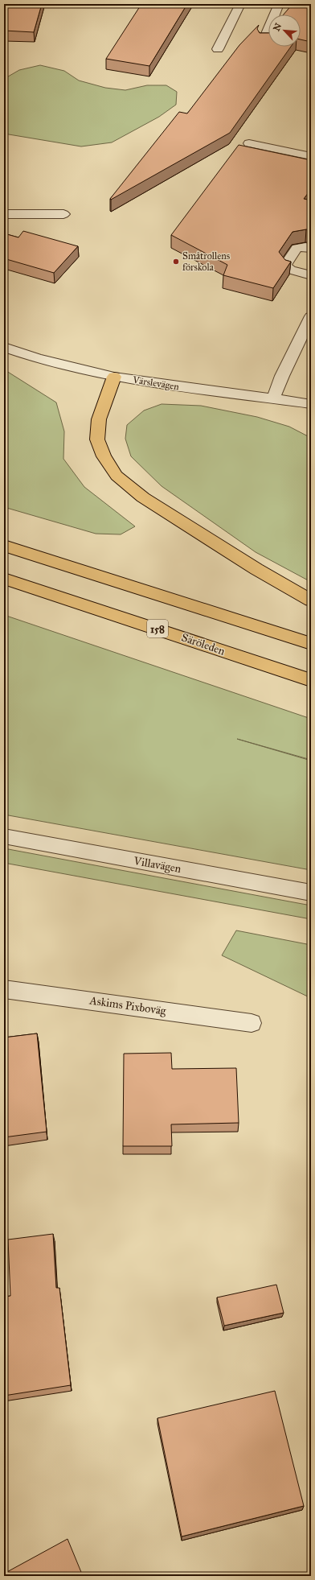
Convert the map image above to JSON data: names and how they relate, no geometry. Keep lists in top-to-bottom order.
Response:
{
  "streets": {
    "main road": ["158", "Säröleden"],
    "street": ["Värslevägen", "Villavägen", "Askims Pixboväg"]
  },
  "places": ["Småtrollens förskola"],
  "north": "top left"
}
